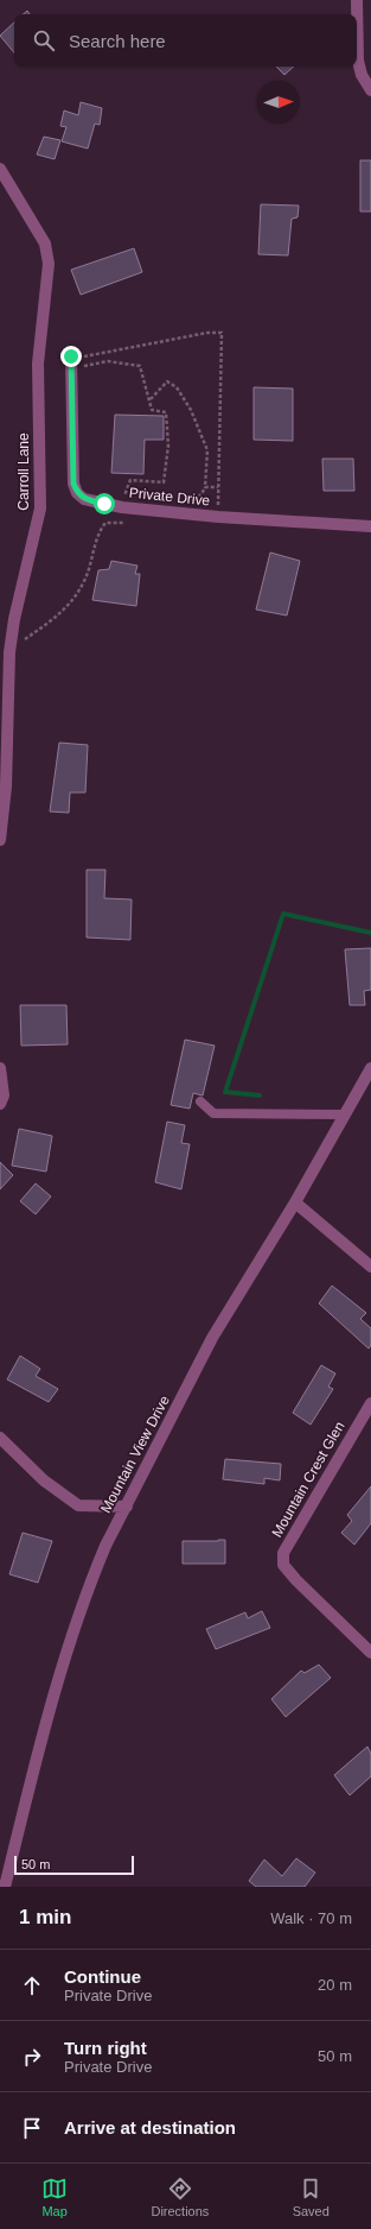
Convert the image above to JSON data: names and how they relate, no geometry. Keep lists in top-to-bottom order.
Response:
{
  "streets": {
    "street": [
      "Carroll Lane",
      "Private Drive",
      "Mountain View Drive",
      "Mountain Crest Glen"
    ]
  },
  "scale_bar": "50 m",
  "north": "right",
  "page": {
    "search": "Search here",
    "scale": "50 m",
    "heading": ["1 min", "Walk · 70 m"],
    "list": [
      ["Continue", "Private Drive", "20 m"],
      ["Turn right", "Private Drive", "50 m"],
      "Arrive at destination"
    ],
    "nav": ["Map", "Directions", "Saved"]
  }
}
